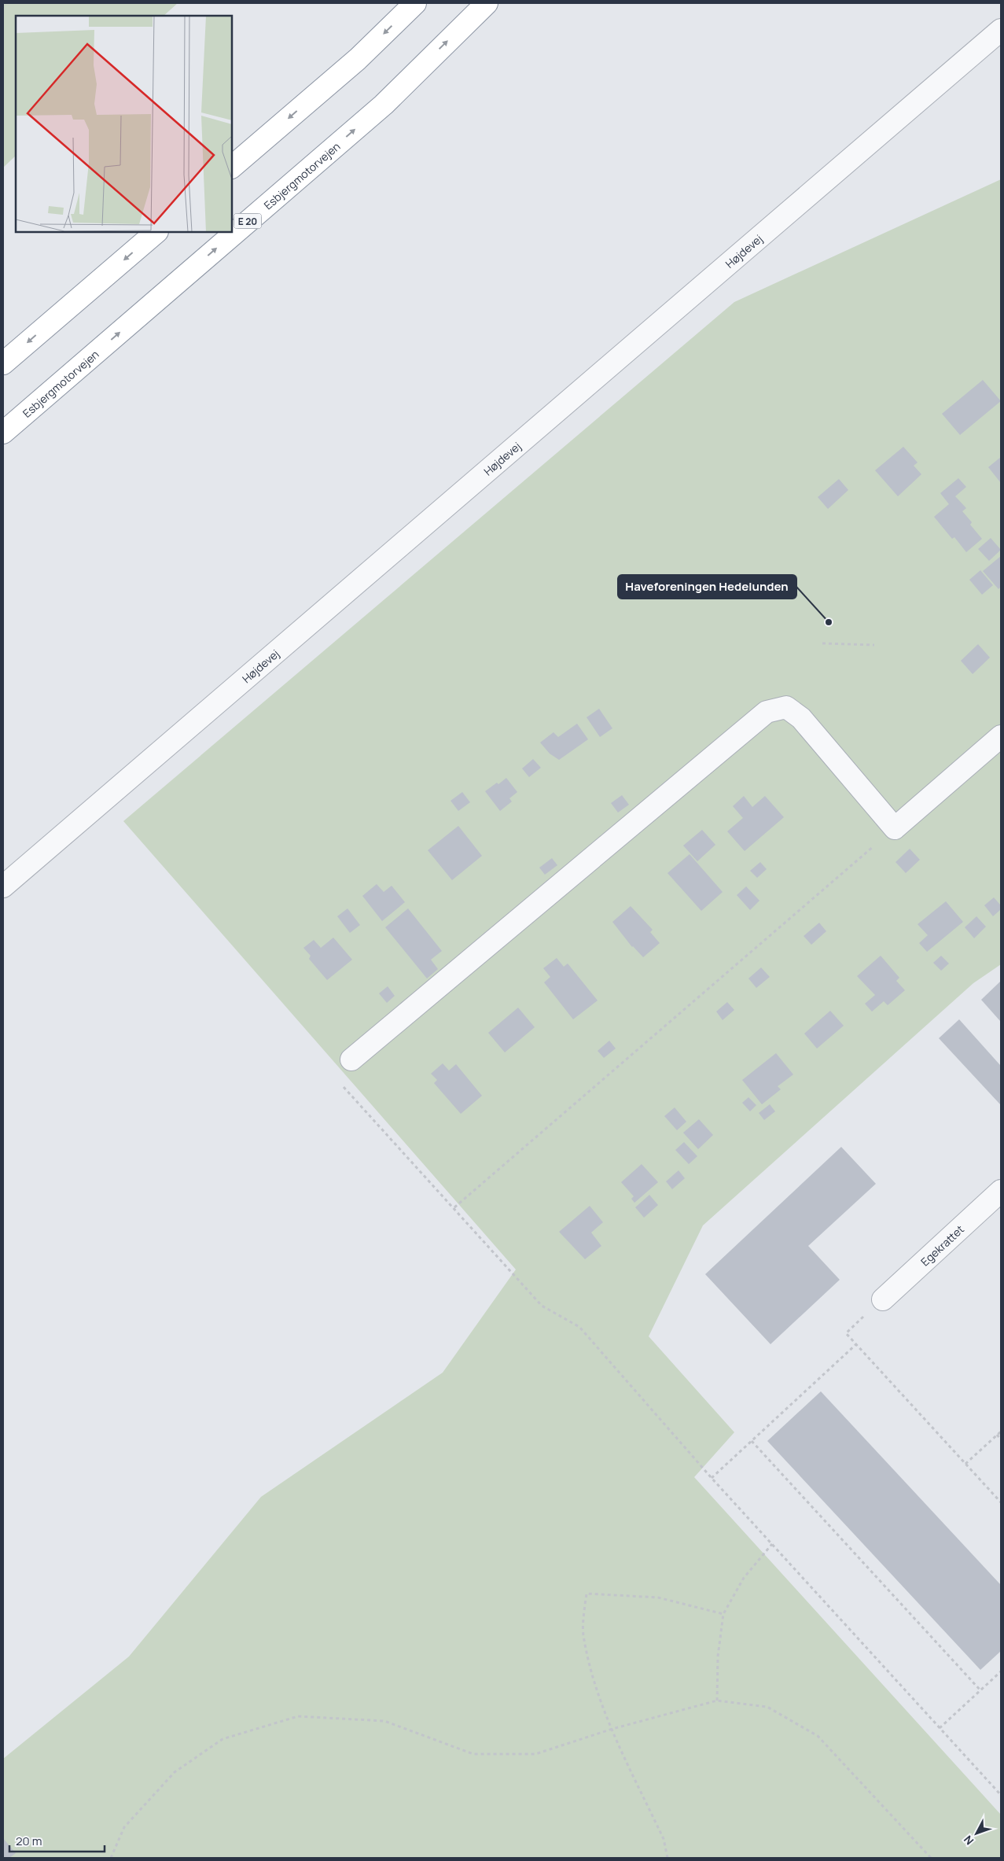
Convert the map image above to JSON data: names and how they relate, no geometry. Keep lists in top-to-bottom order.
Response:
{
  "streets": {
    "highway": ["Esbjergmotorvejen", "E 20"],
    "street": ["Højdevej", "Egekrattet"]
  },
  "places": ["Haveforeningen Hedelunden"],
  "scale_bar": "20 m",
  "north": "bottom left"
}
